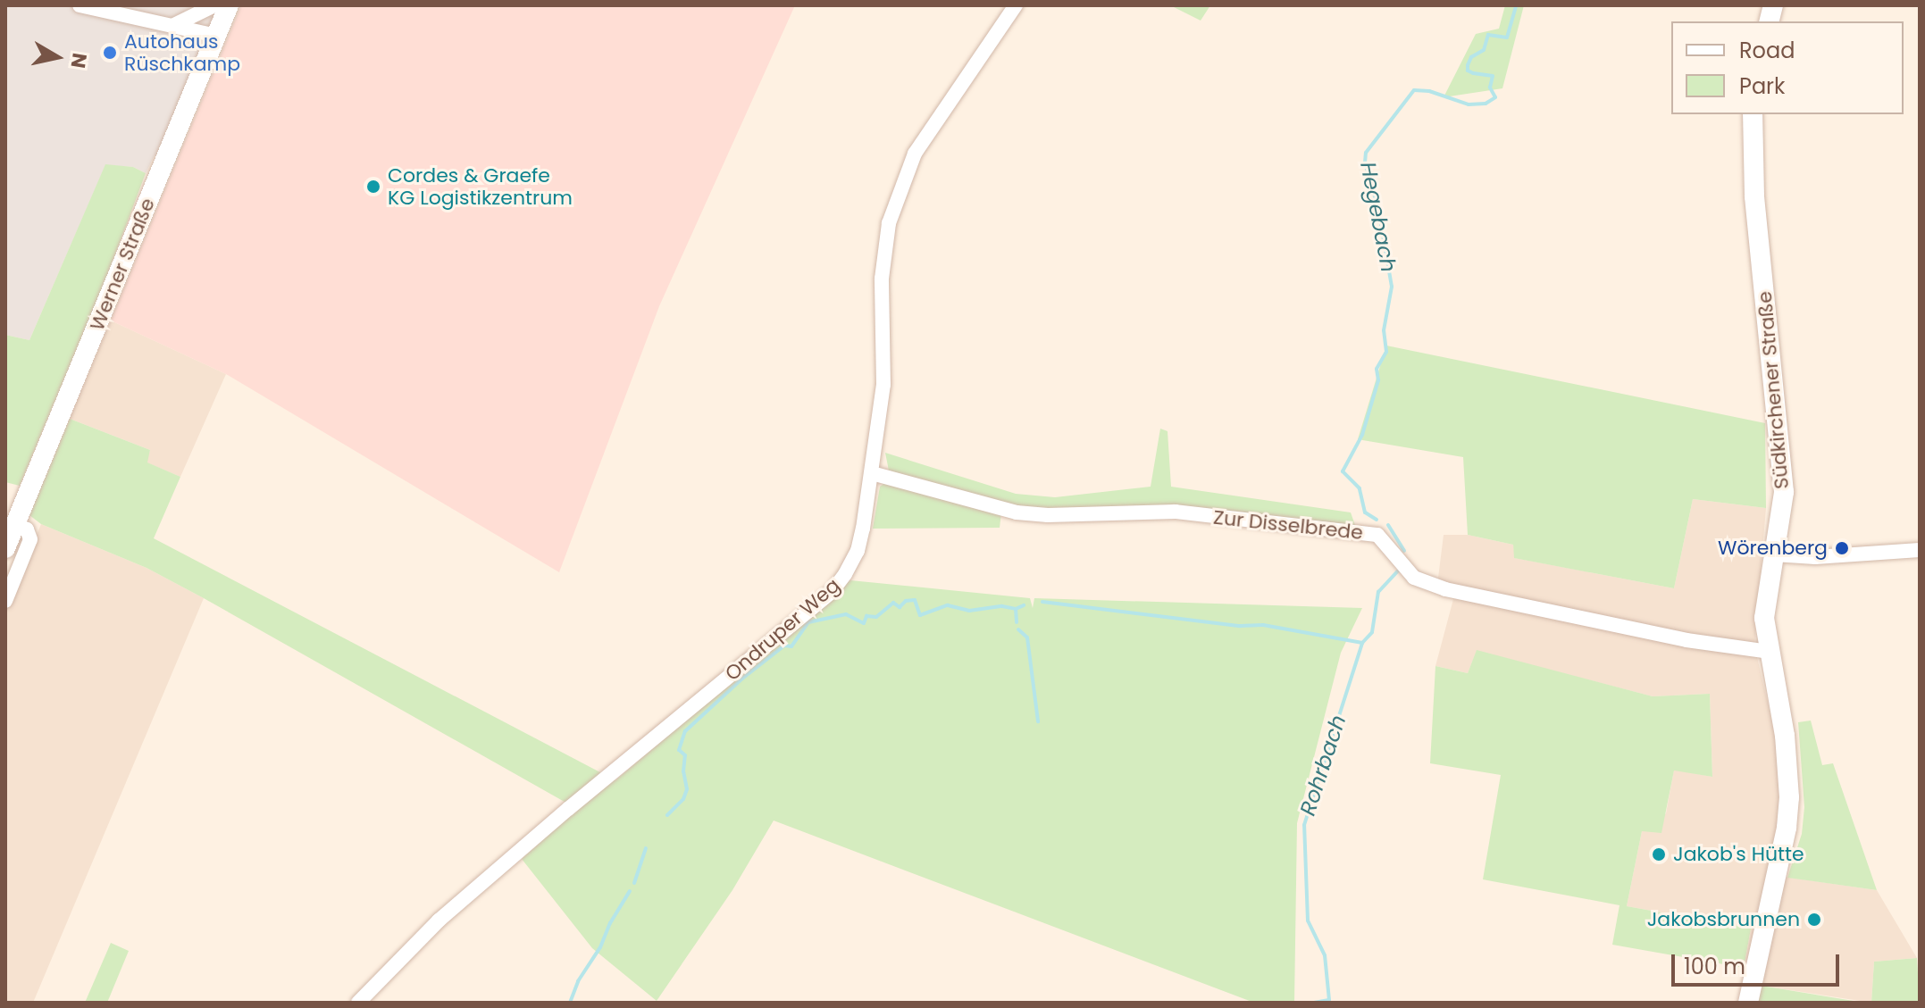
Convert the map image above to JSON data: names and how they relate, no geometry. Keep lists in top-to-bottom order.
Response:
{
  "streets": {
    "street": [
      "Werner Straße",
      "Südkirchener Straße",
      "Zur Disselbrede",
      "Ondruper Weg"
    ]
  },
  "crossings": [
    ["Südkirchener Straße", "Zur Disselbrede"],
    ["Zur Disselbrede", "Ondruper Weg"]
  ],
  "water": ["Hegebach", "Rohrbach"],
  "places": [
    "Autohaus Rüschkamp",
    "Cordes & Graefe KG Logistikzentrum",
    "Wörenberg",
    "Jakob's Hütte",
    "Jakobsbrunnen"
  ],
  "legend": ["Road", "Park"],
  "scale_bar": "100 m",
  "north": "right"
}
